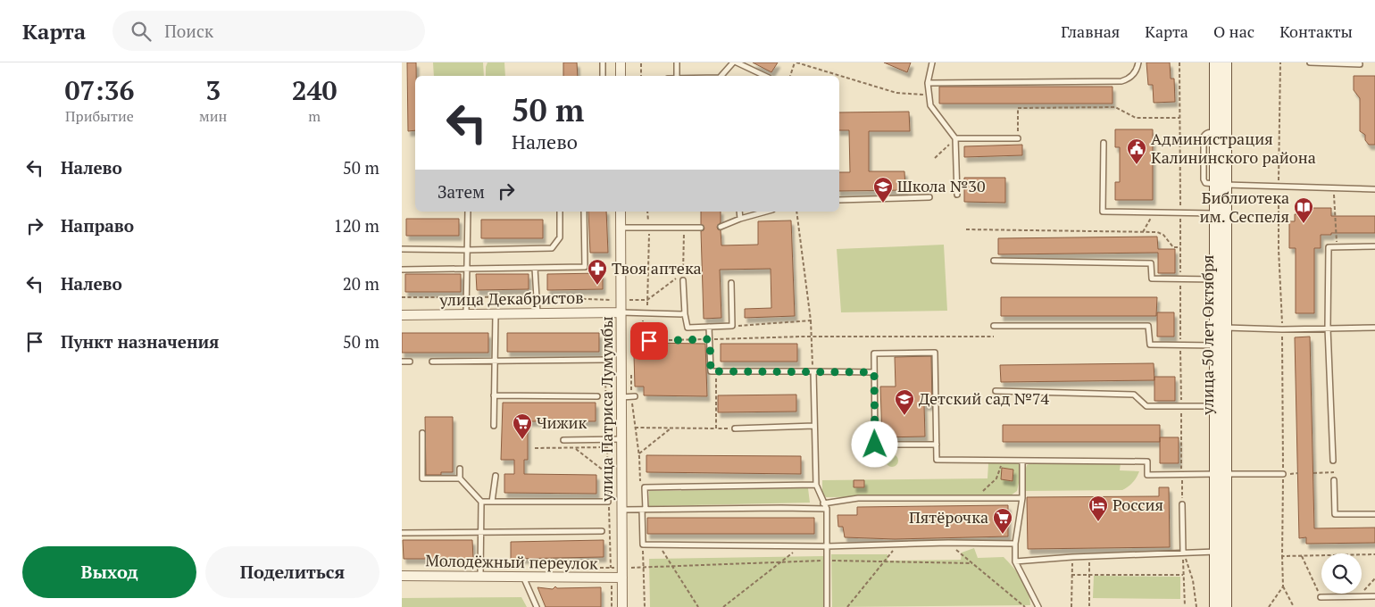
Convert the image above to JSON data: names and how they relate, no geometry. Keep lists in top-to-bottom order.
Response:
{
  "streets": {
    "street": [
      "улица Декабристов",
      "улица 50 лет Октября",
      "улица Патриса Лумумбы",
      "Молодёжный переулок"
    ]
  },
  "crossings": [
    ["улица Декабристов", "улица Патриса Лумумбы"],
    ["улица Патриса Лумумбы", "Молодёжный переулок"]
  ],
  "places": {
    "public building": ["Администрация Калининского района"],
    "school or university": ["Школа №30", "Детский сад №74"],
    "library": ["Библиотека им. Сеспеля"],
    "pharmacy": ["Твоя аптека"],
    "supermarket": ["Чижик", "Пятёрочка"],
    "hotel": ["Россия"]
  },
  "page": {
    "header": "Карта",
    "search": "Поиск",
    "nav": [
      "Главная",
      "Карта",
      "О нас",
      "Контакты"
    ],
    "eta": [
      "07:36",
      "Прибытие",
      "3",
      "мин",
      "240",
      "m"
    ],
    "turn": ["50 m", "Налево"],
    "list": [
      {
        "name": "Налево",
        "value": "50 m"
      },
      {
        "name": "Направо",
        "value": "120 m"
      },
      {
        "name": "Налево",
        "value": "20 m"
      },
      {
        "name": "Пункт назначения",
        "value": "50 m"
      }
    ],
    "then": "Затем",
    "buttons": ["Выход", "Поделиться"]
  }
}
